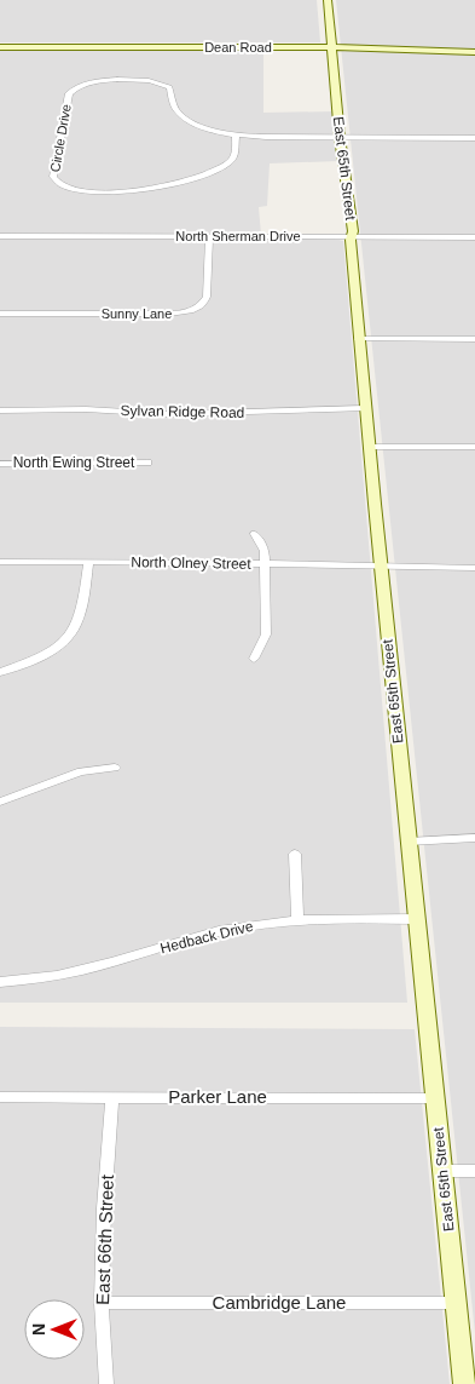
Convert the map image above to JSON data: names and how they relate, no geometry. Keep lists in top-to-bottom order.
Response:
{
  "streets": {
    "street": [
      "Dean Road",
      "Circle Drive",
      "East 65th Street",
      "North Sherman Drive",
      "Sunny Lane",
      "Sylvan Ridge Road",
      "North Ewing Street",
      "North Olney Street",
      "Hedback Drive",
      "Parker Lane",
      "East 66th Street",
      "Cambridge Lane"
    ]
  },
  "crossings": [
    ["Dean Road", "East 65th Street"],
    ["East 65th Street", "North Sherman Drive"],
    ["East 65th Street", "Sylvan Ridge Road"],
    ["East 65th Street", "North Olney Street"],
    ["East 65th Street", "Hedback Drive"],
    ["East 65th Street", "Parker Lane"],
    ["East 65th Street", "Cambridge Lane"],
    ["North Sherman Drive", "Sunny Lane"],
    ["Parker Lane", "East 66th Street"],
    ["East 66th Street", "Cambridge Lane"]
  ],
  "north": "left"
}
